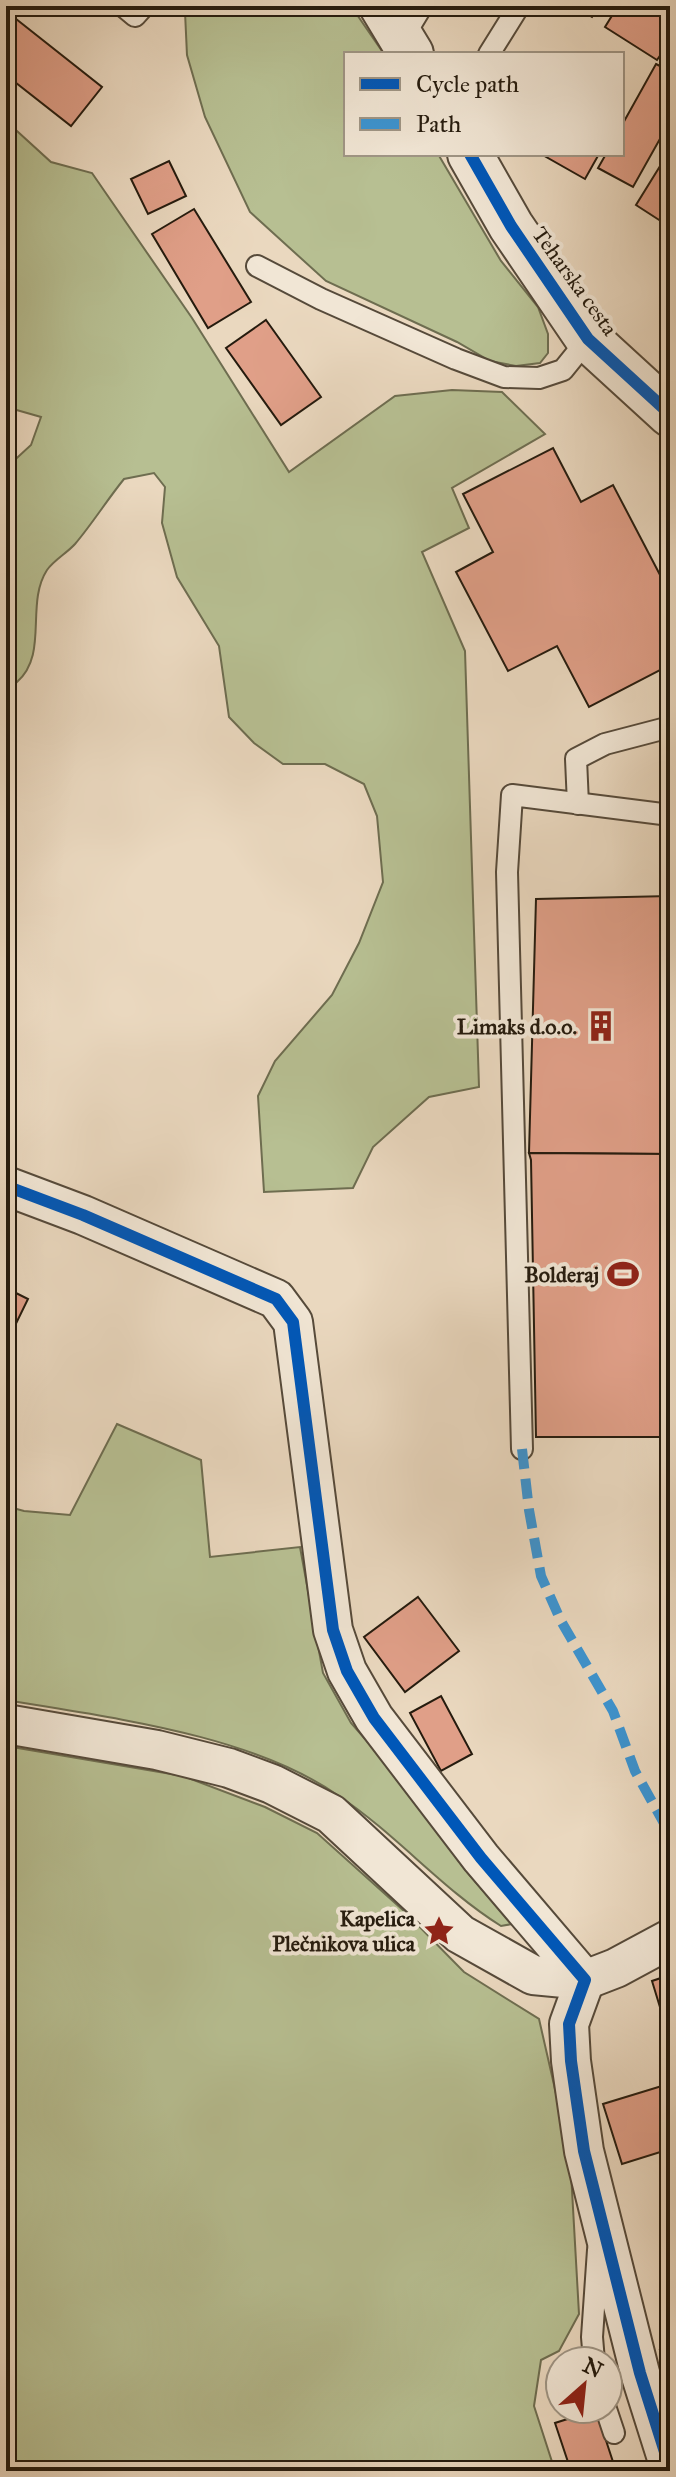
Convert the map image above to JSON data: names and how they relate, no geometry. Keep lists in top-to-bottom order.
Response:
{
  "streets": {
    "street": ["Teharska cesta"]
  },
  "places": {
    "building": ["Limaks d.o.o."],
    "sports": ["Bolderaj"],
    "place": ["Kapelica Plečnikova ulica"]
  },
  "legend": ["Cycle path", "Path"],
  "north": "top right"
}
